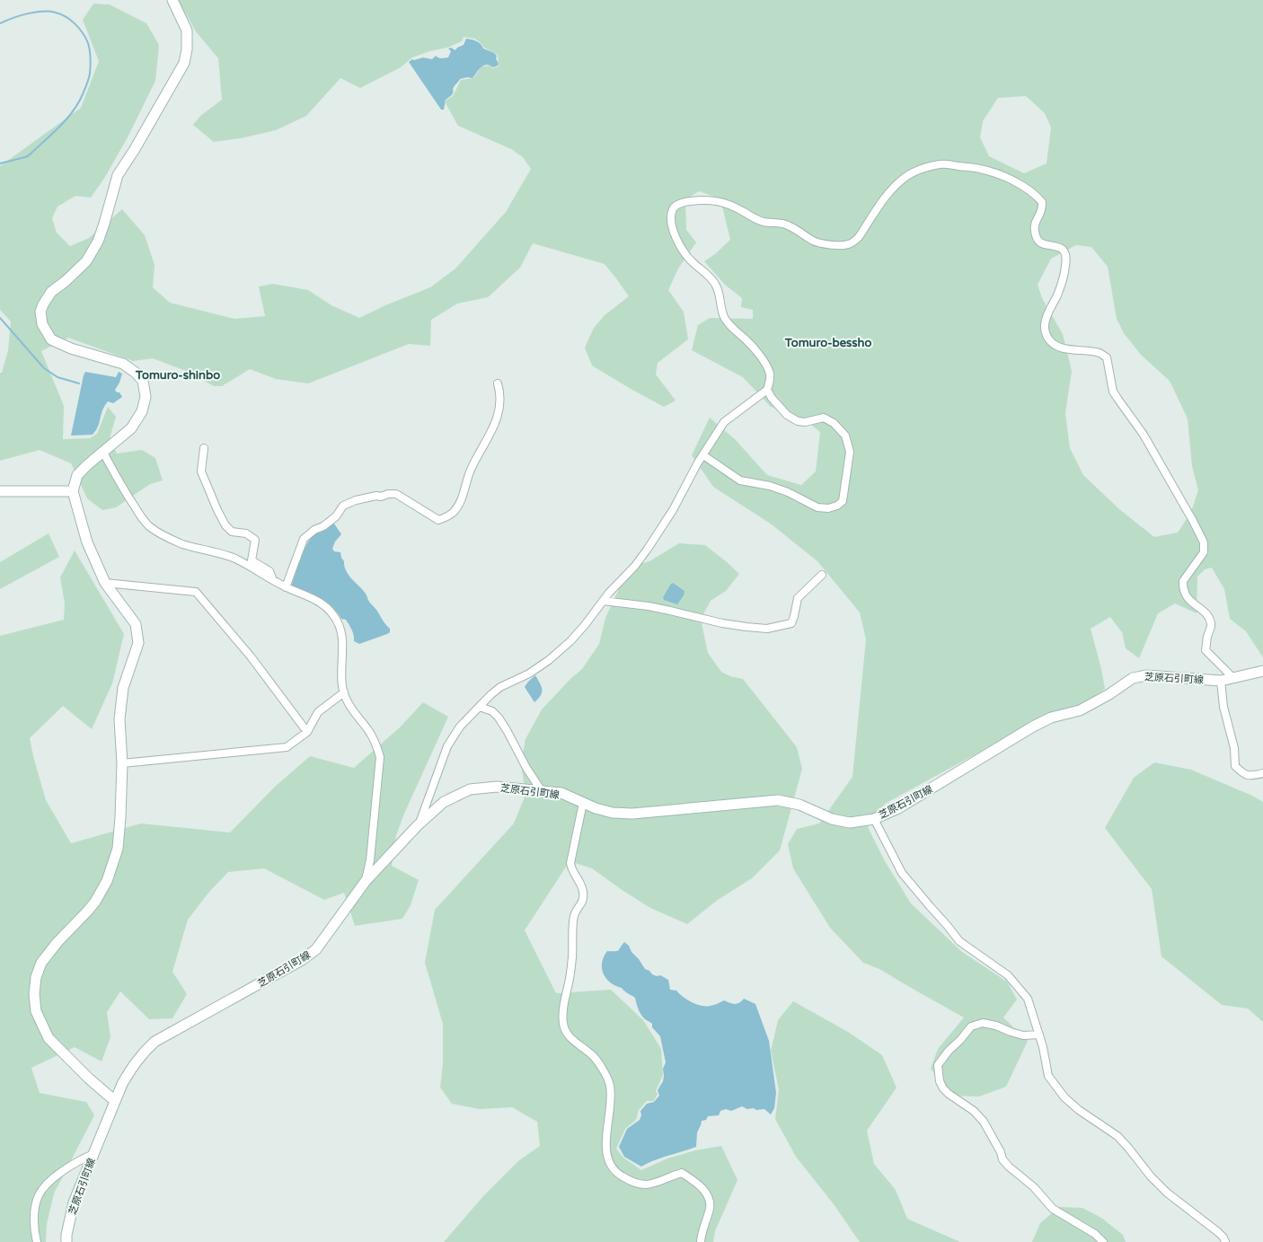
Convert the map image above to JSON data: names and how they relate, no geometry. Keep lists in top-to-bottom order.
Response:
{
  "streets": {
    "main road": ["芝原石引町線"]
  },
  "districts": ["Tomuro-bessho", "Tomuro-shinbo"]
}
